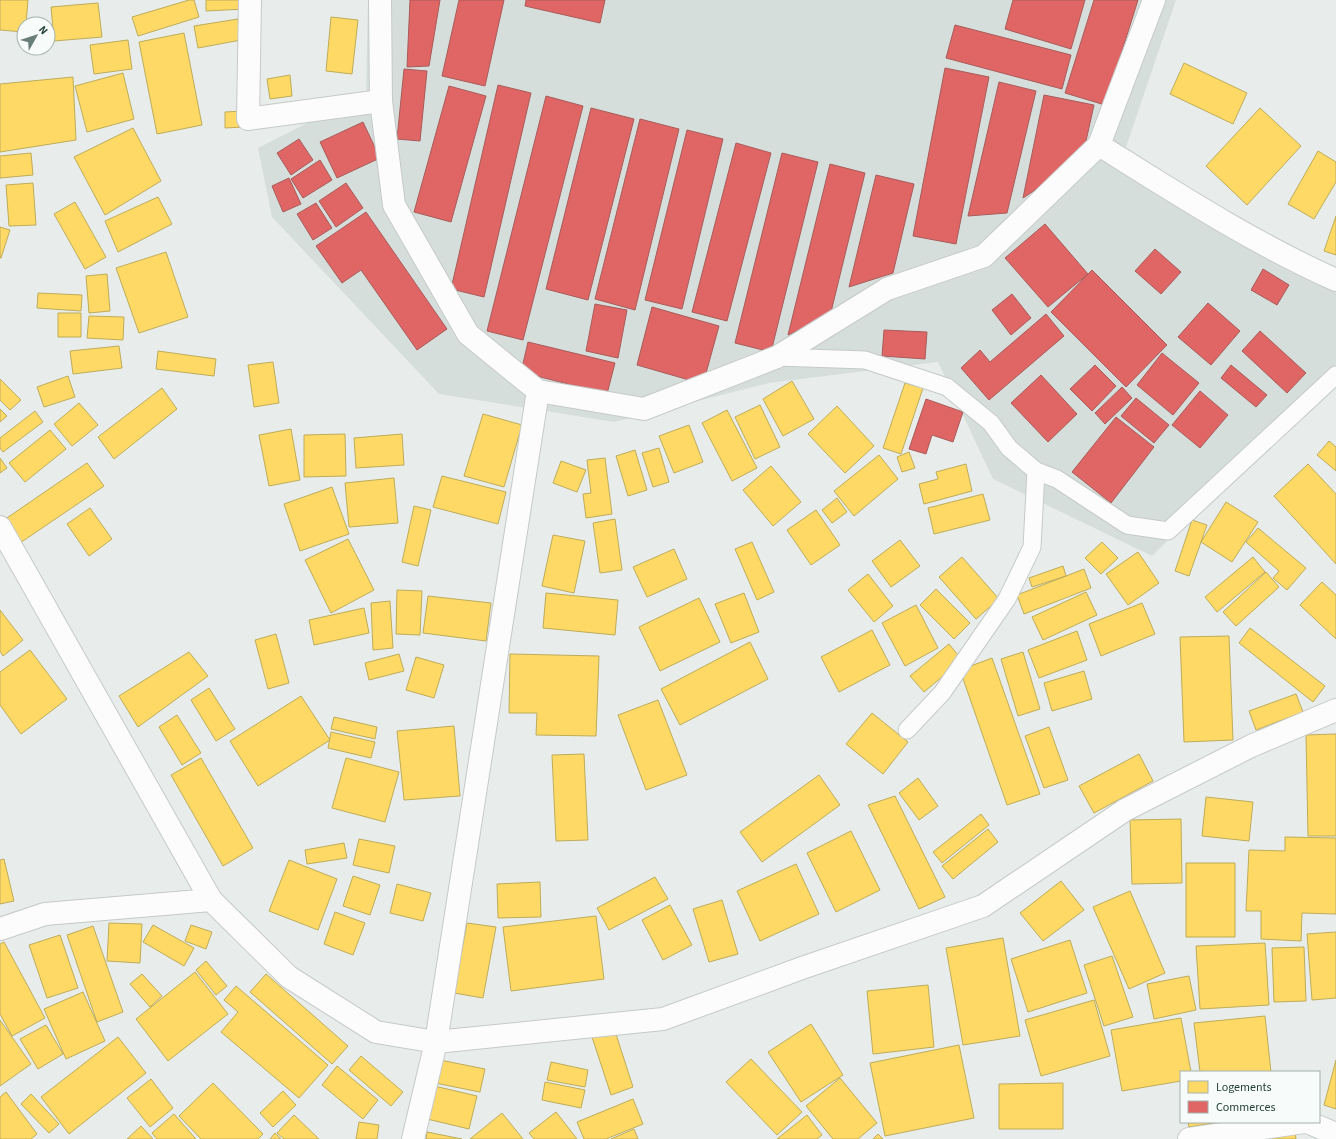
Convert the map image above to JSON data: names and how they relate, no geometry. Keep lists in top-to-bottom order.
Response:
{
  "legend": ["Logements", "Commerces"],
  "north": "top right"
}
